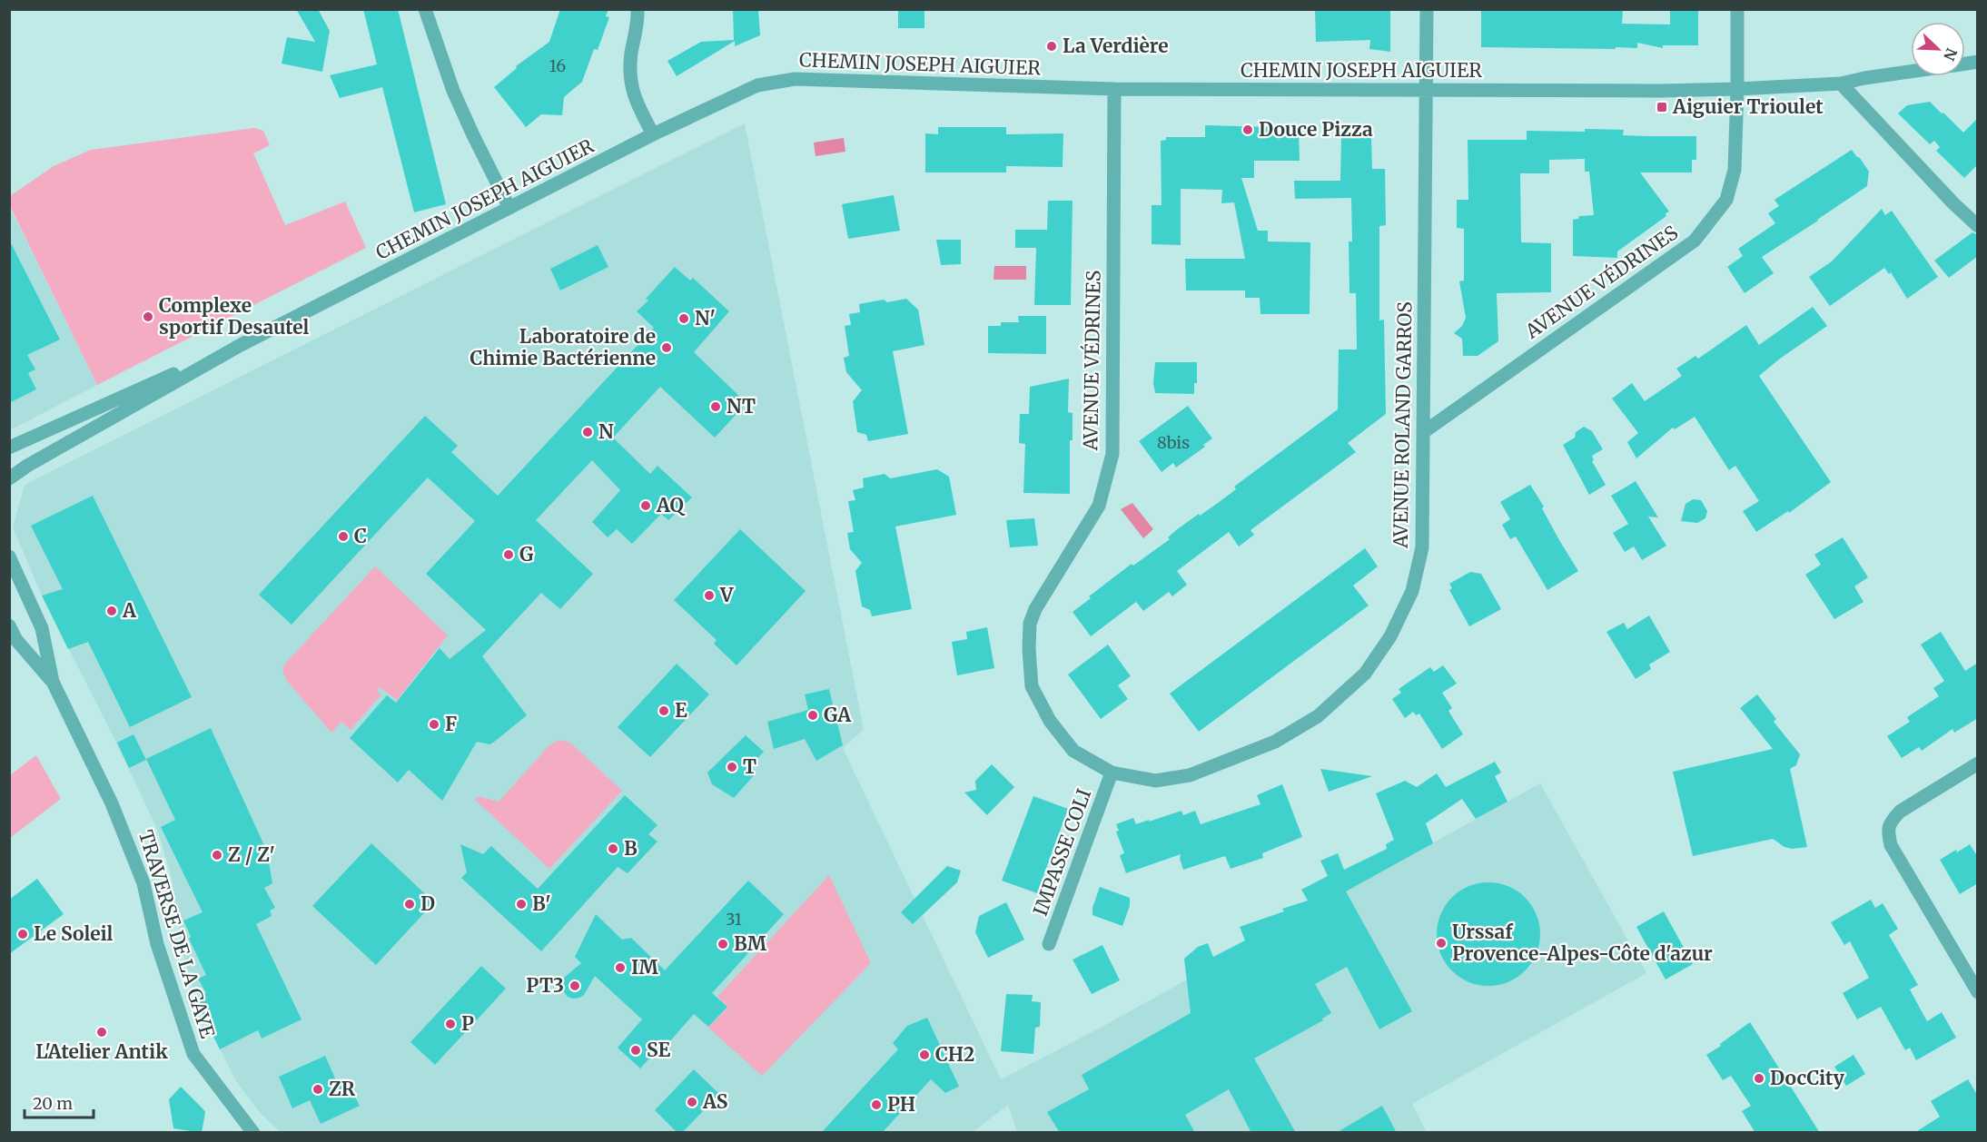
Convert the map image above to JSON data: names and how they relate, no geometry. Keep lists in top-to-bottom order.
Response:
{
  "streets": {
    "street": [
      "CHEMIN JOSEPH AIGUIER",
      "AVENUE VÉDRINES",
      "AVENUE ROLAND GARROS",
      "IMPASSE COLI",
      "TRAVERSE DE LA GAYE"
    ]
  },
  "crossings": [
    ["CHEMIN JOSEPH AIGUIER", "AVENUE VÉDRINES"],
    ["CHEMIN JOSEPH AIGUIER", "AVENUE ROLAND GARROS"],
    ["AVENUE VÉDRINES", "AVENUE ROLAND GARROS"],
    ["AVENUE VÉDRINES", "IMPASSE COLI"],
    ["AVENUE ROLAND GARROS", "IMPASSE COLI"]
  ],
  "places": {
    "other": [
      "La Verdière",
      "Douce Pizza",
      "Complexe sportif Desautel",
      "N'",
      "Laboratoire de Chimie Bactérienne",
      "NT",
      "N",
      "AQ",
      "C",
      "G",
      "V",
      "A",
      "E",
      "GA",
      "F",
      "T",
      "B",
      "Z / Z'",
      "D",
      "B'",
      "Le Soleil",
      "Urssaf Provence-Alpes-Côte d'azur",
      "BM",
      "IM",
      "PT3",
      "P",
      "L'Atelier Antik",
      "SE",
      "CH2",
      "DocCity",
      "ZR",
      "AS",
      "PH"
    ],
    "transit": ["Aiguier Trioulet"]
  },
  "house_numbers": ["16", "8bis", "31"],
  "scale_bar": "20 m",
  "north": "bottom right"
}
